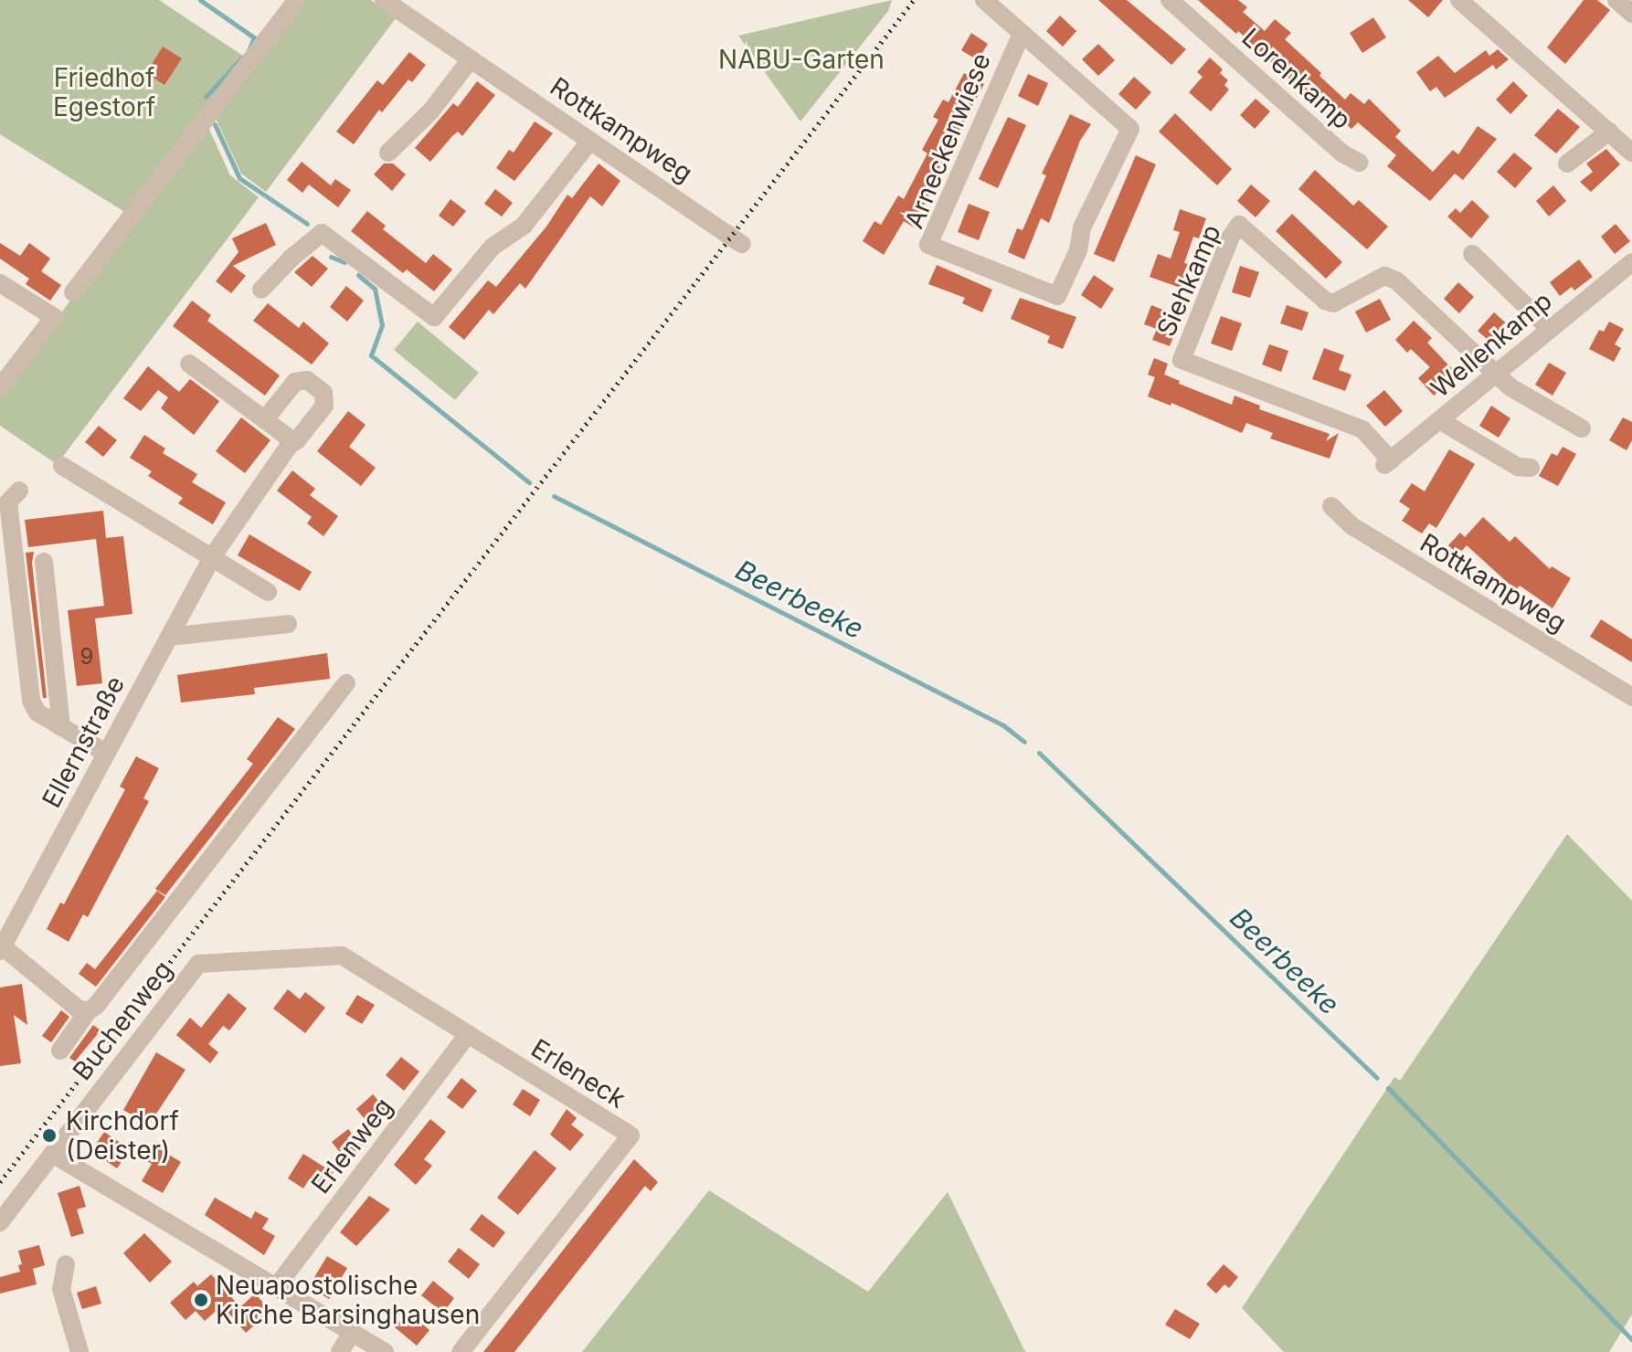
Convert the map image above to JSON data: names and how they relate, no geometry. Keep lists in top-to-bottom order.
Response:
{
  "streets": {
    "street": [
      "Lorenkamp",
      "Rottkampweg",
      "Arneckenwiese",
      "Siehkamp",
      "Wellenkamp",
      "Ellernstraße",
      "Buchenweg",
      "Erleneck",
      "Erlenweg"
    ]
  },
  "crossings": [
    ["Siehkamp", "Wellenkamp"],
    ["Buchenweg", "Erleneck"],
    ["Erleneck", "Erlenweg"]
  ],
  "water": ["Beerbeeke"],
  "parks": ["NABU-Garten", "Friedhof Egestorf"],
  "places": ["Kirchdorf (Deister)", "Neuapostolische Kirche Barsinghausen"],
  "house_numbers": ["9"]
}
